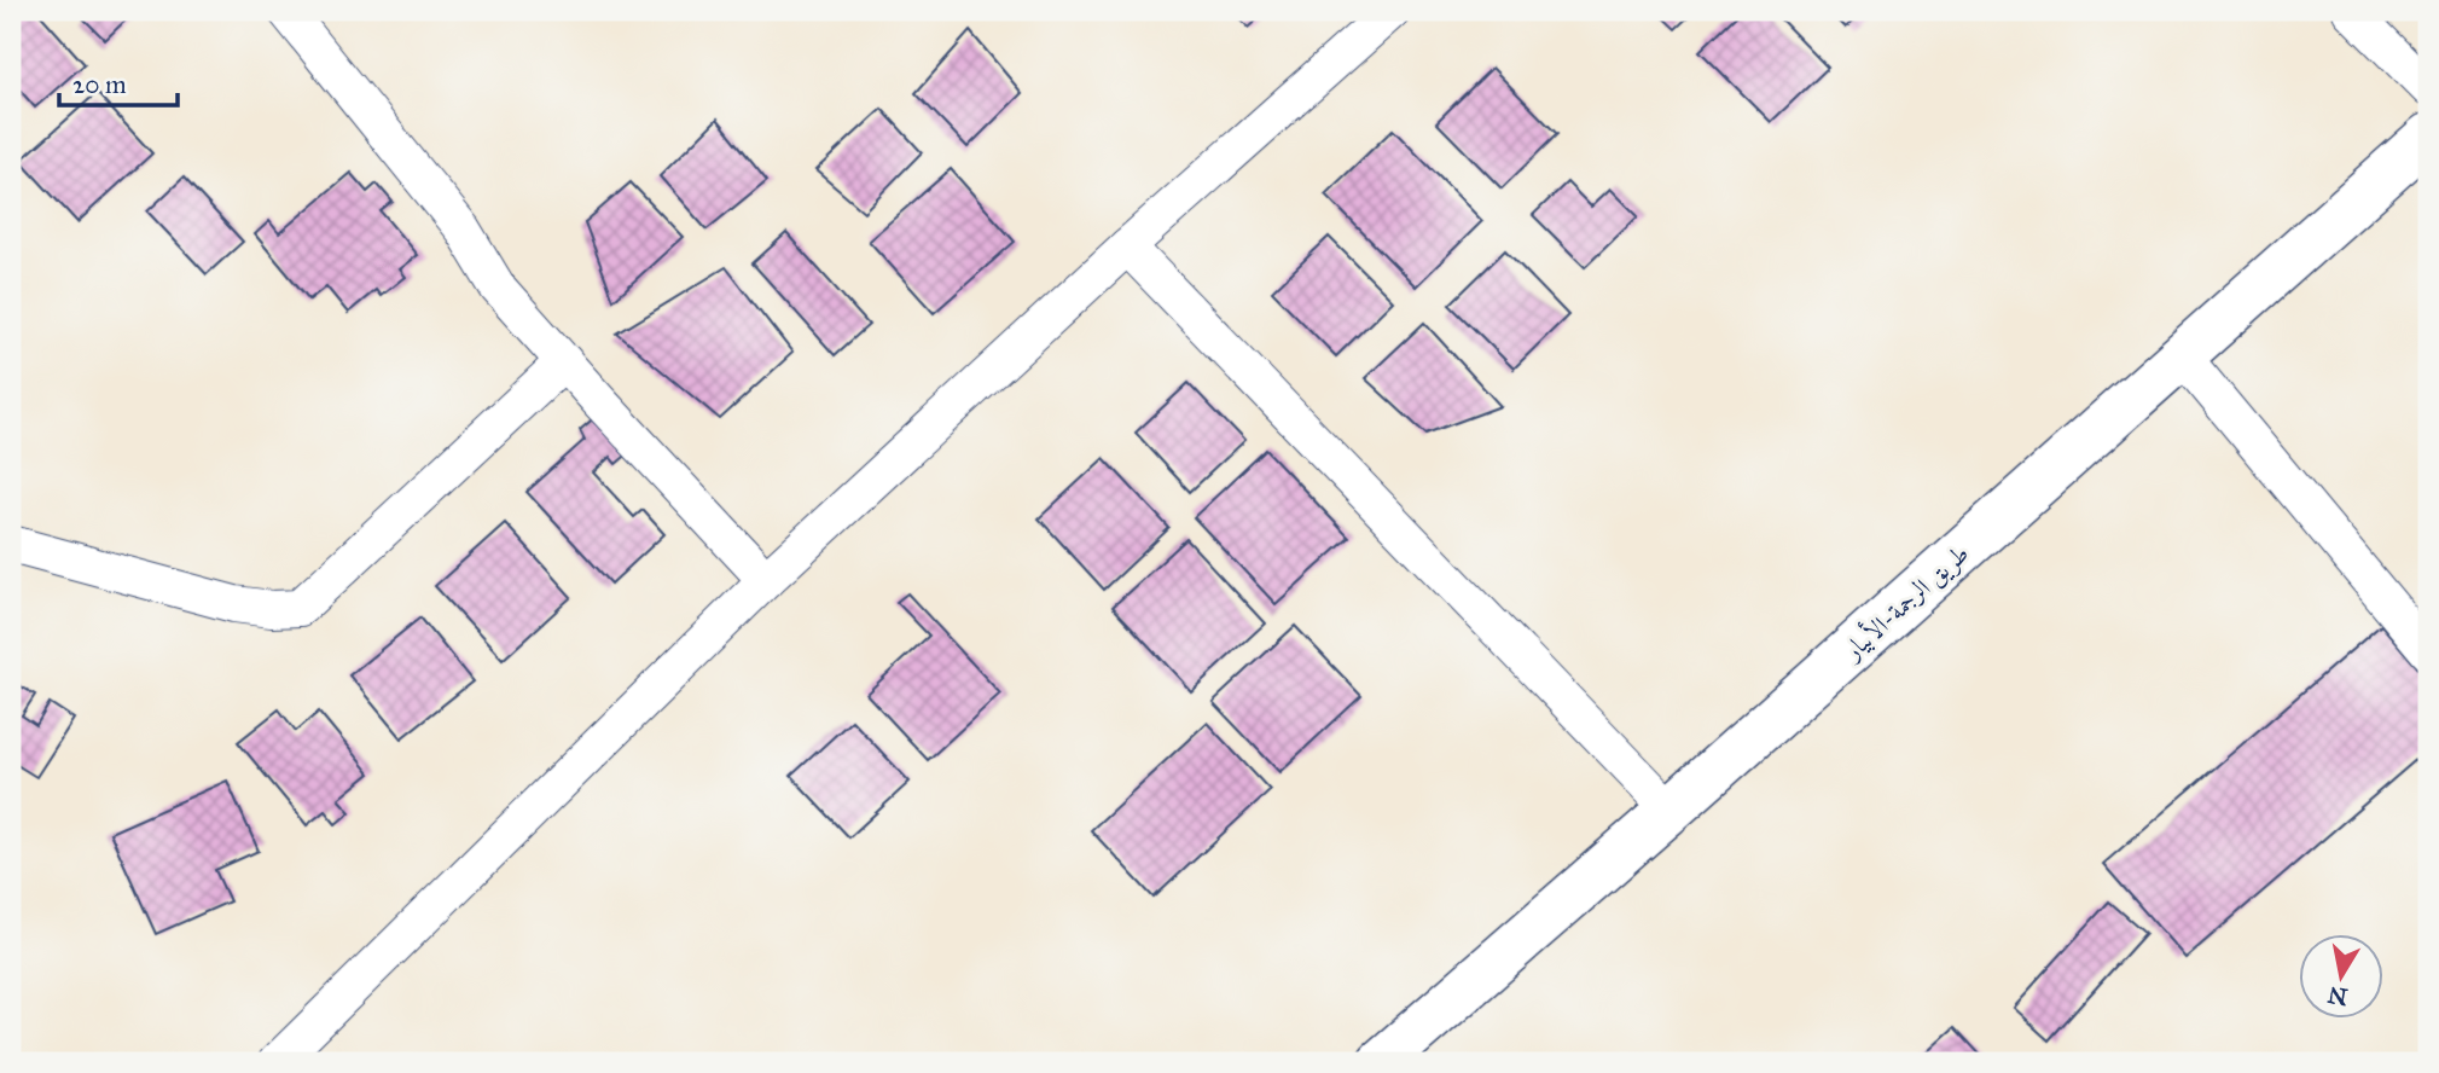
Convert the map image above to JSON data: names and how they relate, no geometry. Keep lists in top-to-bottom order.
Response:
{
  "streets": {
    "highway": ["طريق الرجمة-الأبيار"]
  },
  "scale_bar": "20 m",
  "north": "bottom"
}
